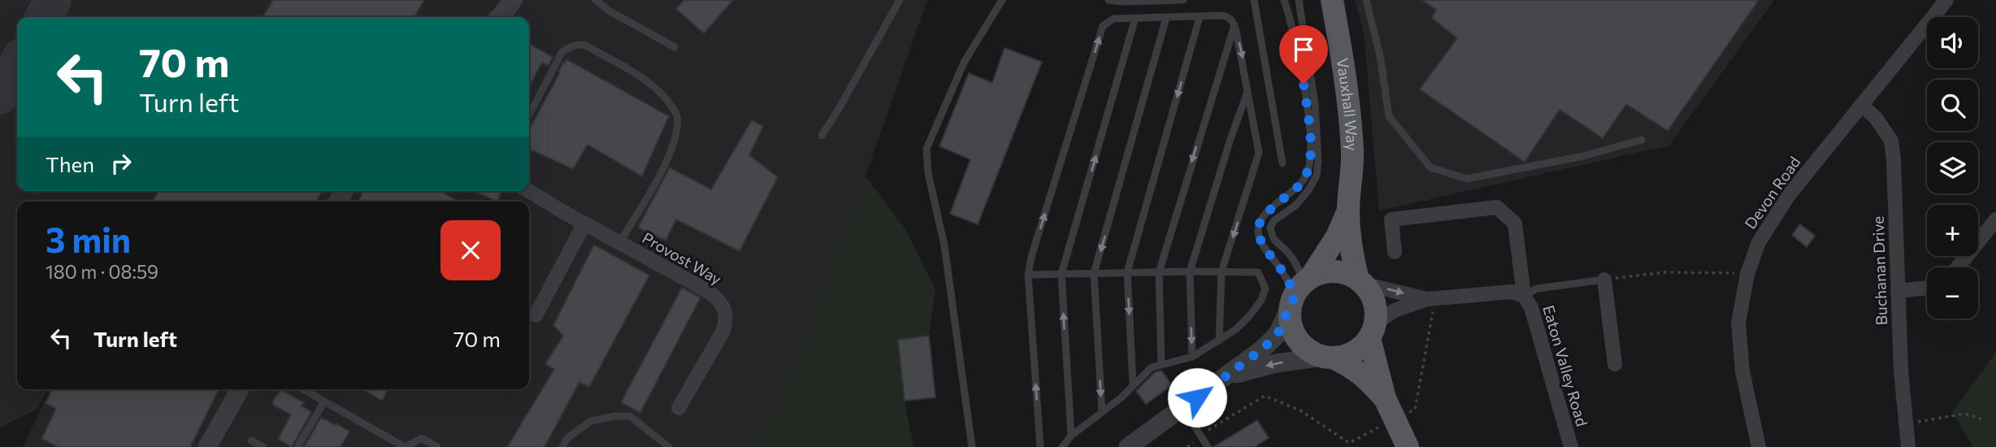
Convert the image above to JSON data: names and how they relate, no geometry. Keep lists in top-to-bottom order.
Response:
{
  "streets": {
    "main road": ["Vauxhall Way"],
    "street": [
      "Devon Road",
      "Provost Way",
      "Buchanan Drive",
      "Eaton Valley Road"
    ]
  },
  "crossings": [
    ["Devon Road", "Buchanan Drive"]
  ],
  "page": {
    "map_buttons": ["+", "−"],
    "turn": ["70 m", "Turn left"],
    "then": "Then",
    "heading": ["3 min", "180 m · 08:59"],
    "list": [
      {
        "name": "Turn left",
        "value": "70 m"
      }
    ]
  }
}
